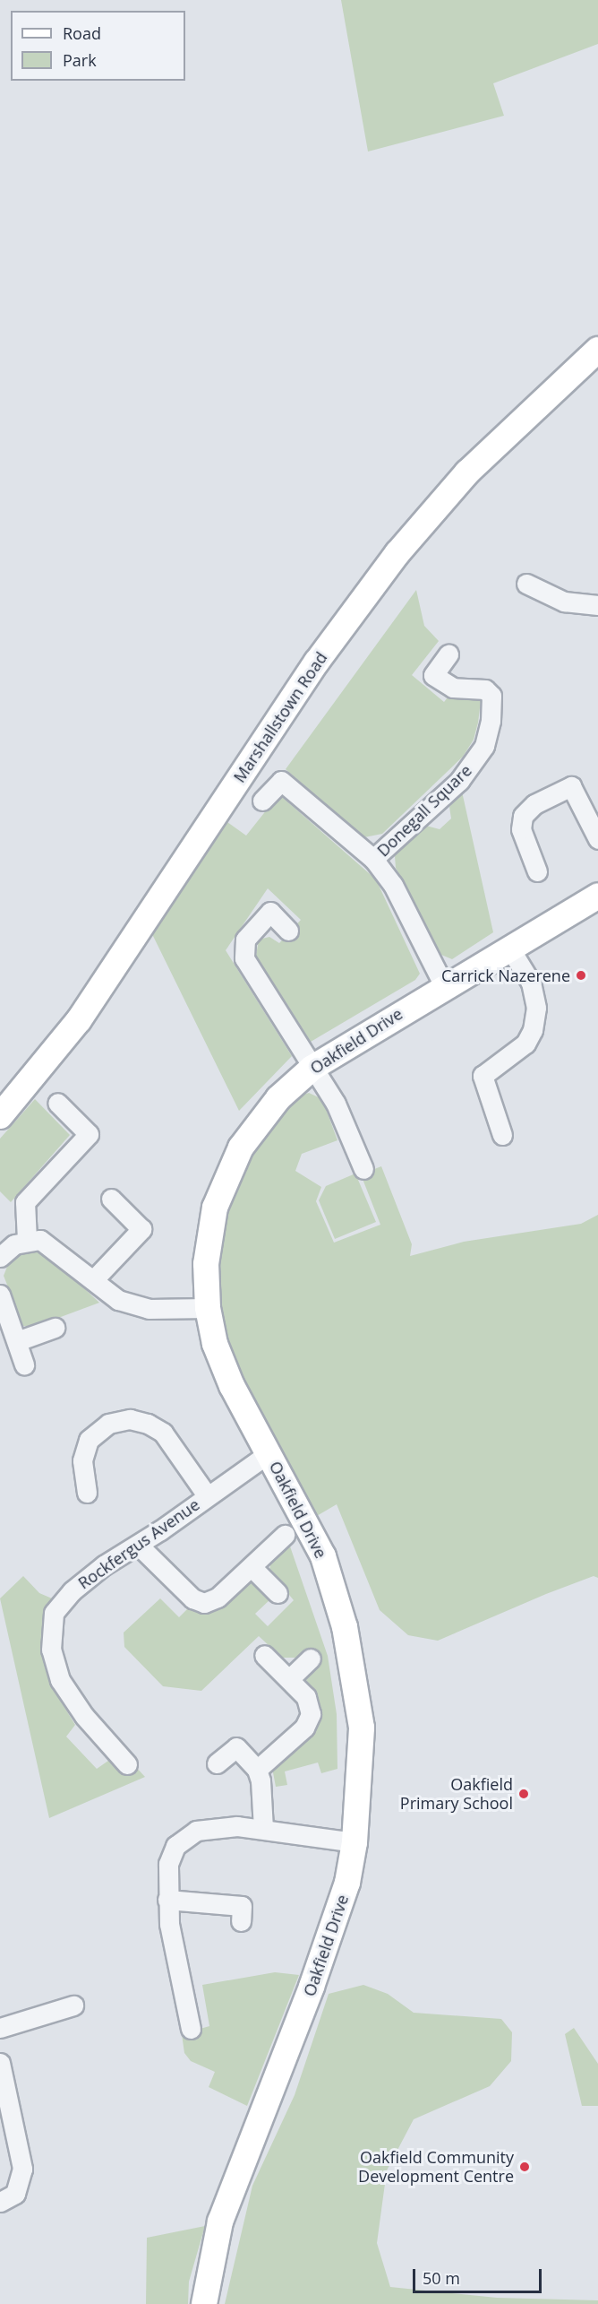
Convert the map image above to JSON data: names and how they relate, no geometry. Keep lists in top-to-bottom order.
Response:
{
  "streets": {
    "street": [
      "Marshallstown Road",
      "Donegall Square",
      "Oakfield Drive",
      "Rockfergus Avenue"
    ]
  },
  "crossings": [
    ["Donegall Square", "Oakfield Drive"],
    ["Oakfield Drive", "Rockfergus Avenue"]
  ],
  "places": ["Carrick Nazerene", "Oakfield Primary School", "Oakfield Community Development Centre"],
  "legend": ["Road", "Park"],
  "scale_bar": "50 m"
}
